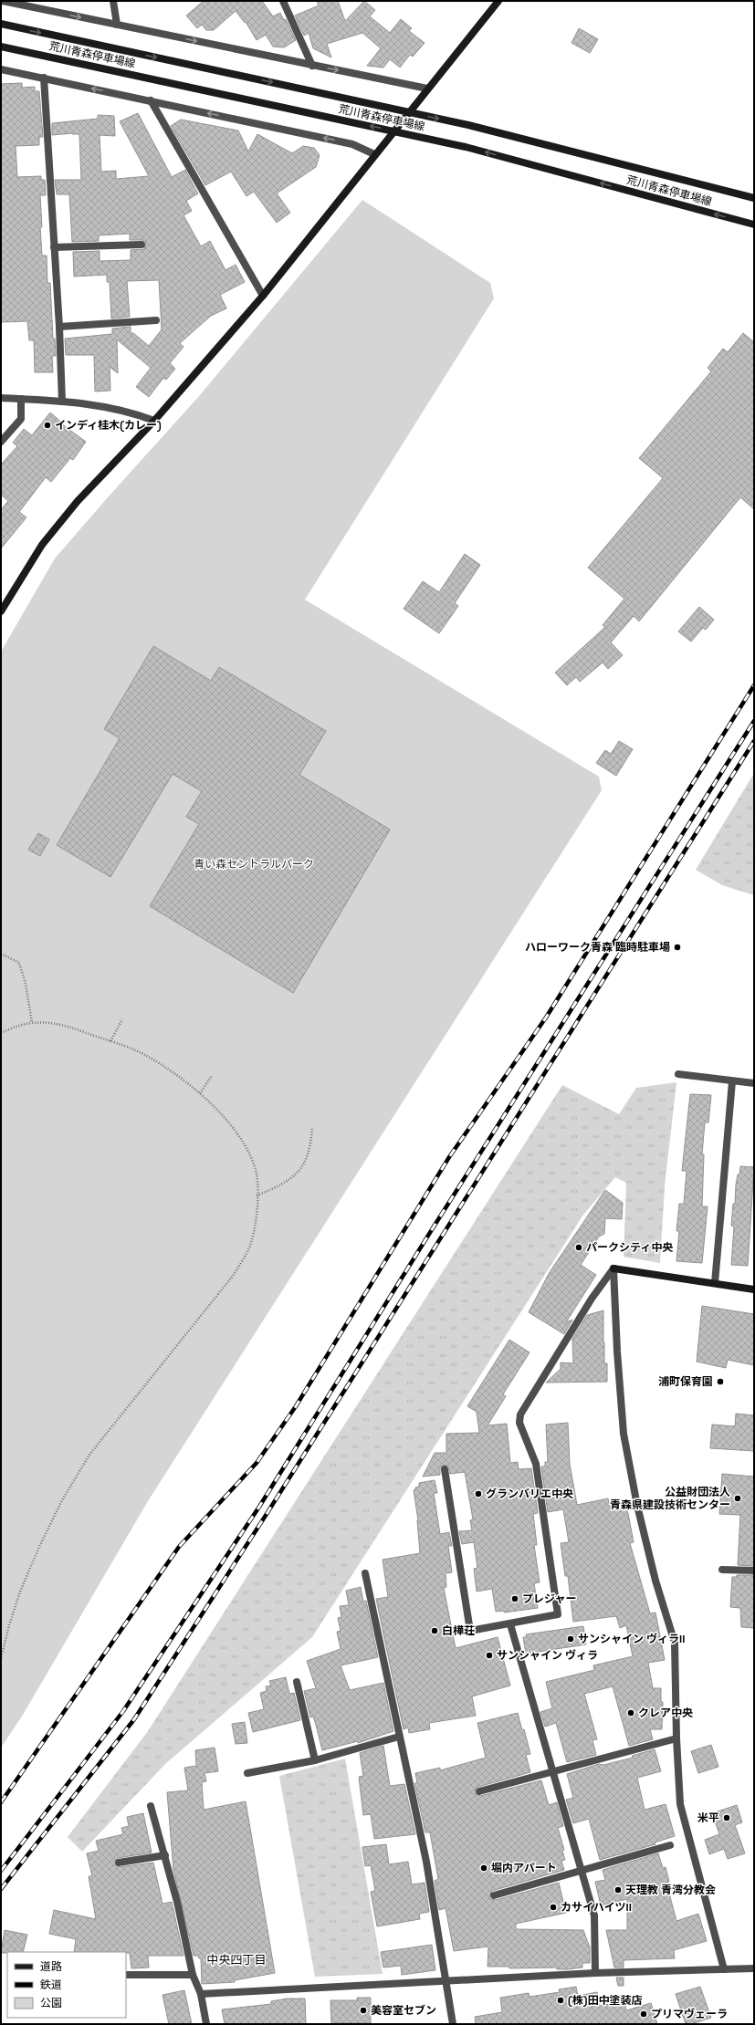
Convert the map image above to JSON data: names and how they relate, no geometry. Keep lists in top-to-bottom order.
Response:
{
  "streets": {
    "main road": ["荒川青森停車場線"]
  },
  "districts": ["中央四丁目"],
  "parks": ["青い森セントラルパーク"],
  "places": [
    "インディ桂木(カレー)",
    "ハローワーク青森 臨時駐車場",
    "パークシティ中央",
    "浦町保育園",
    "グランバリエ中央",
    "公益財団法人 青森県建設技術センター",
    "プレジャー",
    "白樺荘",
    "サンシャイン ヴィラII",
    "サンシャイン ヴィラ",
    "クレア中央",
    "米平",
    "堀内アパート",
    "天理教 青湾分教会",
    "カサイハイツII",
    "(株)田中塗装店",
    "美容室セブン",
    "プリマヴェーラ"
  ],
  "legend": ["道路", "鉄道", "公園"]
}
